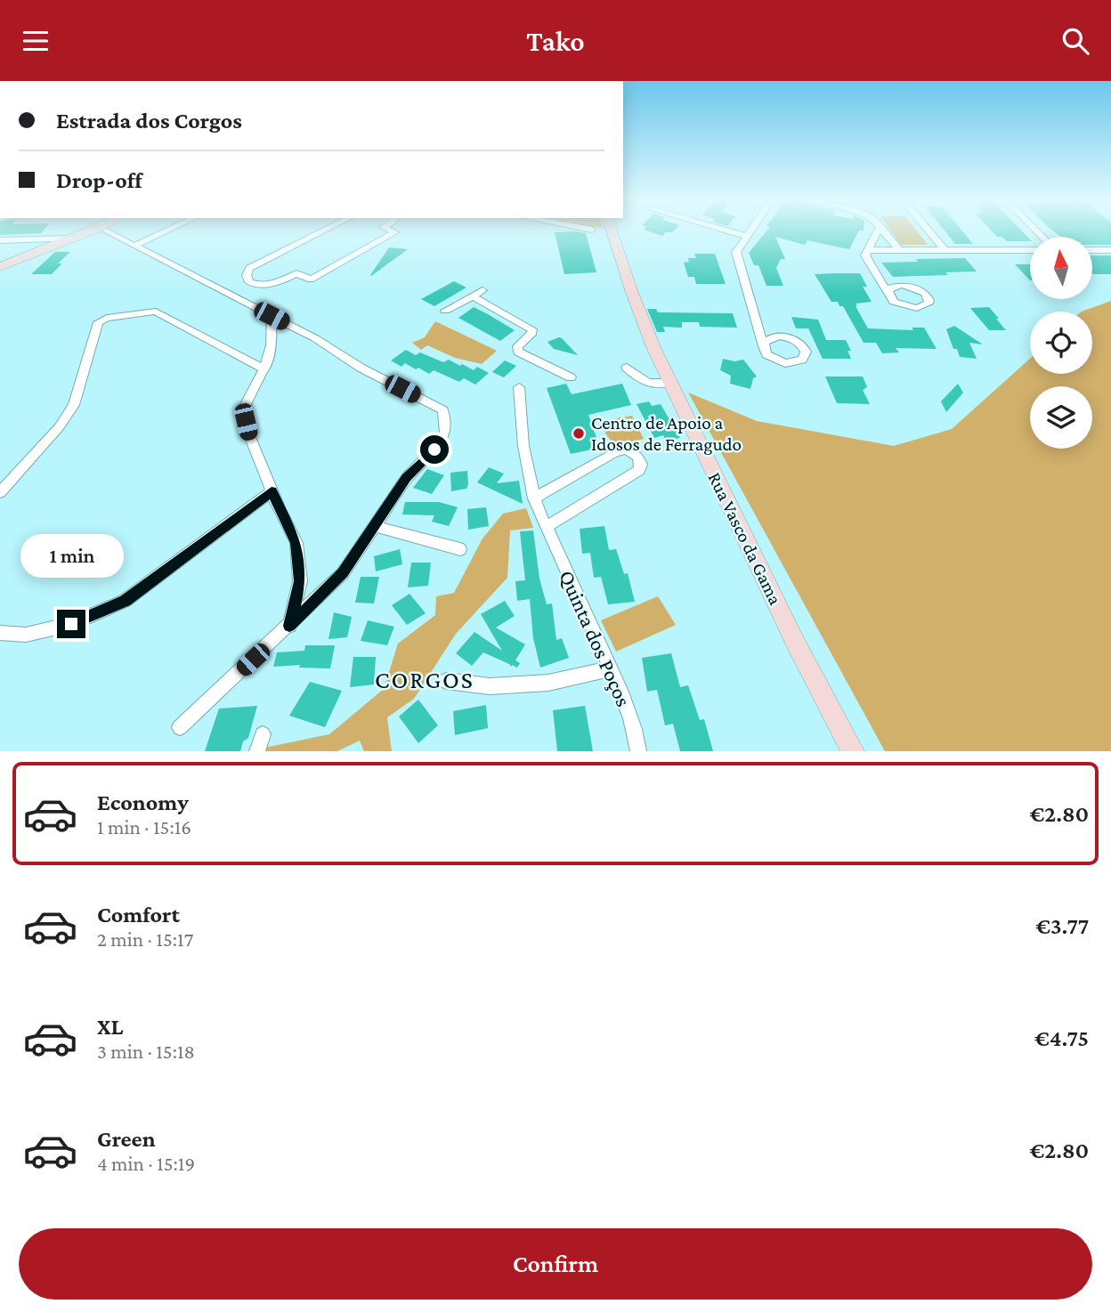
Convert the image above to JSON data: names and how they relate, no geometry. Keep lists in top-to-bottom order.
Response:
{
  "streets": {
    "street": ["Rua Vasco da Gama", "Quinta dos Poços"]
  },
  "districts": ["CORGOS"],
  "places": ["Centro de Apoio a Idosos de Ferragudo"],
  "north": "top",
  "page": {
    "header": "Tako",
    "banner": ["Estrada dos Corgos", "Drop-off"],
    "bubble": "1 min",
    "list": [
      {
        "name": "Economy",
        "note": "1 min · 15:16",
        "value": "€2.80"
      },
      {
        "name": "Comfort",
        "note": "2 min · 15:17",
        "value": "€3.77"
      },
      {
        "name": "XL",
        "note": "3 min · 15:18",
        "value": "€4.75"
      },
      {
        "name": "Green",
        "note": "4 min · 15:19",
        "value": "€2.80"
      }
    ],
    "buttons": "Confirm"
  }
}
